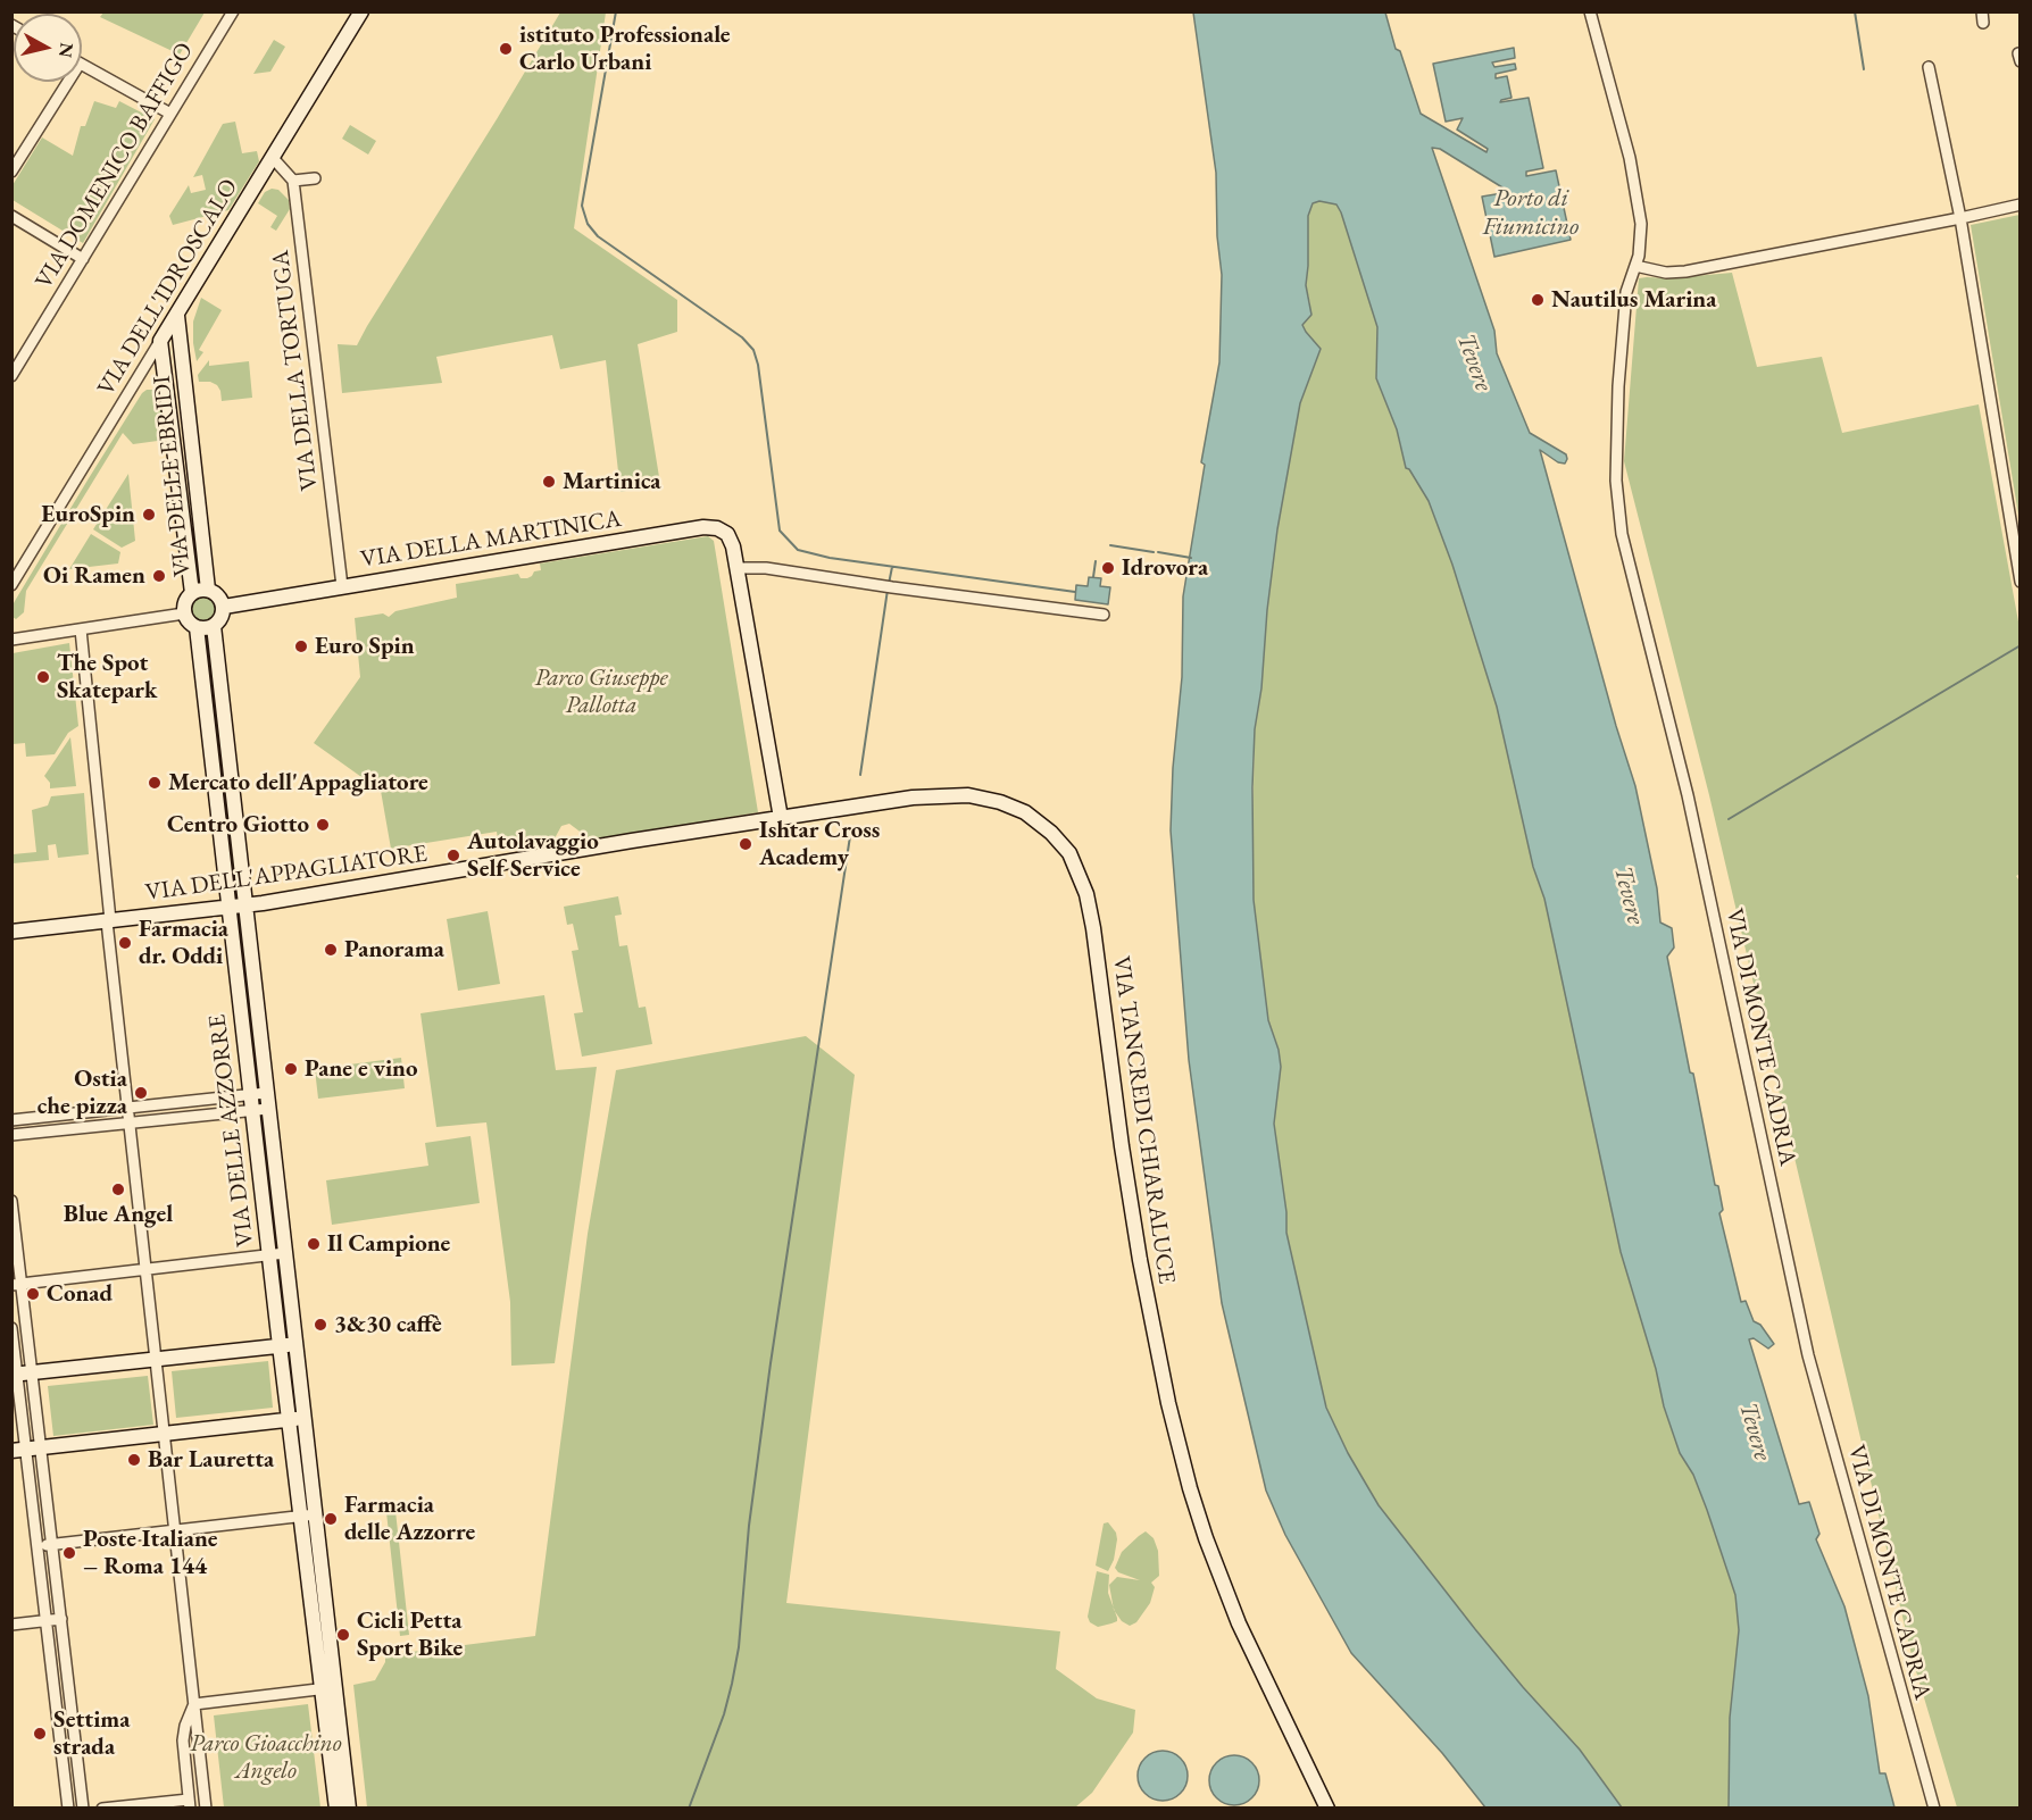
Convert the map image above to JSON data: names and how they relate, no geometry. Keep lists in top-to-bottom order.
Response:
{
  "streets": {
    "street": [
      "VIA DOMENICO BAFFIGO",
      "VIA DELL'IDROSCALO",
      "VIA DELLA TORTUGA",
      "VIA DELLE EBRIDI",
      "VIA DELLA MARTINICA",
      "VIA DELL'APPAGLIATORE",
      "VIA DI MONTE CADRIA",
      "VIA TANCREDI CHIARALUCE",
      "VIA DELLE AZZORRE"
    ]
  },
  "crossings": [
    ["VIA DELL'IDROSCALO", "VIA DELLE EBRIDI"],
    ["VIA DELLA TORTUGA", "VIA DELLA MARTINICA"],
    ["VIA DELLE EBRIDI", "VIA DELLA MARTINICA"],
    ["VIA DELLA MARTINICA", "VIA TANCREDI CHIARALUCE"],
    ["VIA DELL'APPAGLIATORE", "VIA TANCREDI CHIARALUCE"],
    ["VIA DELL'APPAGLIATORE", "VIA DELLE AZZORRE"]
  ],
  "water": ["Porto di Fiumicino", "Tevere"],
  "parks": ["Parco Giuseppe Pallotta", "Parco Gioacchino Angelo"],
  "places": [
    "istituto Professionale Carlo Urbani",
    "Nautilus Marina",
    "Martinica",
    "EuroSpin",
    "Idrovora",
    "Oi Ramen",
    "Euro Spin",
    "The Spot Skatepark",
    "Mercato dell'Appagliatore",
    "Centro Giotto",
    "Ishtar Cross Academy",
    "Autolavaggio Self Service",
    "Farmacia dr. Oddi",
    "Panorama",
    "Pane e vino",
    "Ostia che pizza",
    "Blue Angel",
    "Il Campione",
    "Conad",
    "3&30 caffè",
    "Bar Lauretta",
    "Farmacia delle Azzorre",
    "Poste Italiane – Roma 144",
    "Cicli Petta Sport Bike",
    "Settima strada"
  ],
  "north": "right"
}
